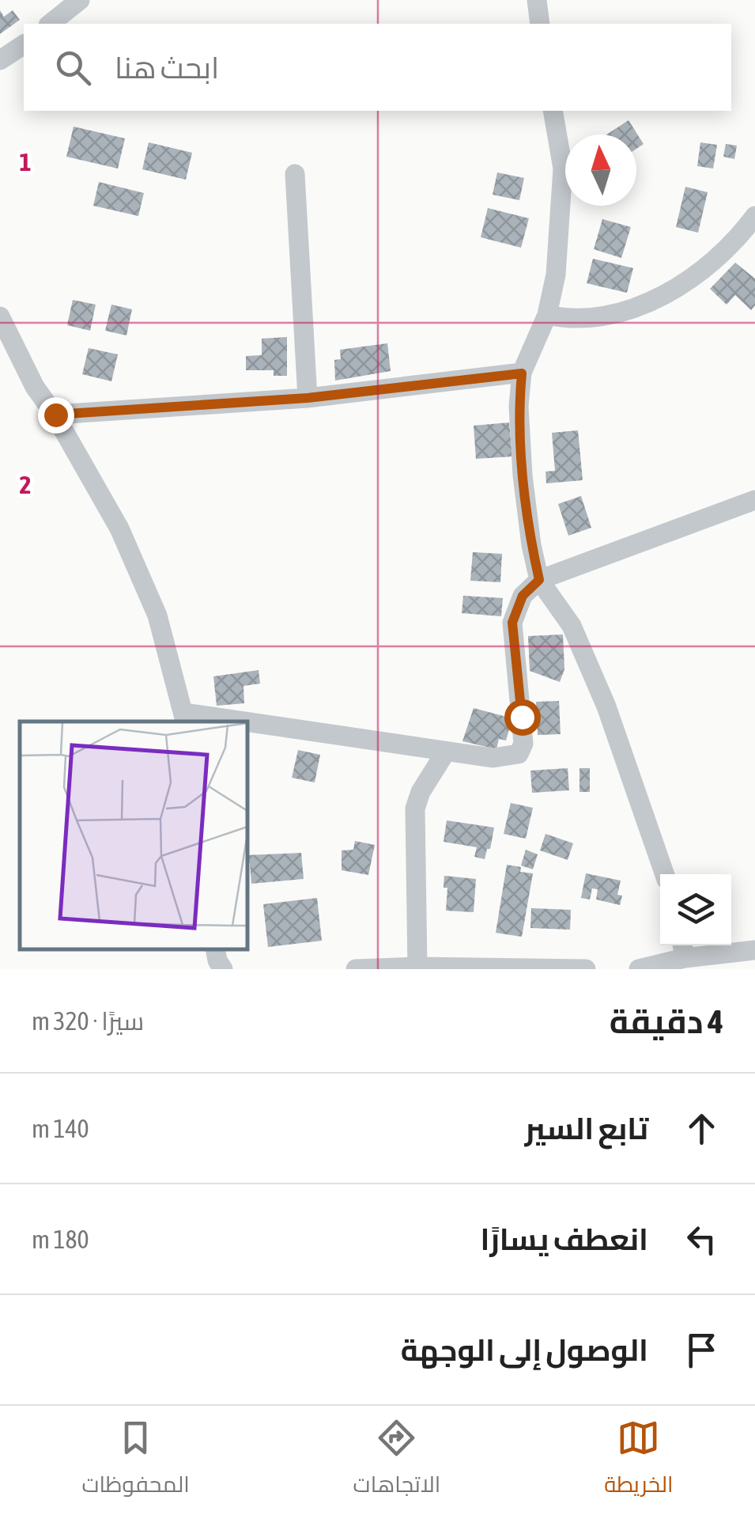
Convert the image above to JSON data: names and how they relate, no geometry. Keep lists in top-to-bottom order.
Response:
{
  "north": "top",
  "page": {
    "search": "ابحث هنا",
    "heading": ["4 دقيقة", "سيرًا · 320 m"],
    "list": [
      ["تابع السير", "140 m"],
      ["انعطف يسارًا", "180 m"],
      "الوصول إلى الوجهة"
    ],
    "nav": ["الخريطة", "الاتجاهات", "المحفوظات"]
  },
  "grid": {
    "rows": ["1", "2"]
  }
}
